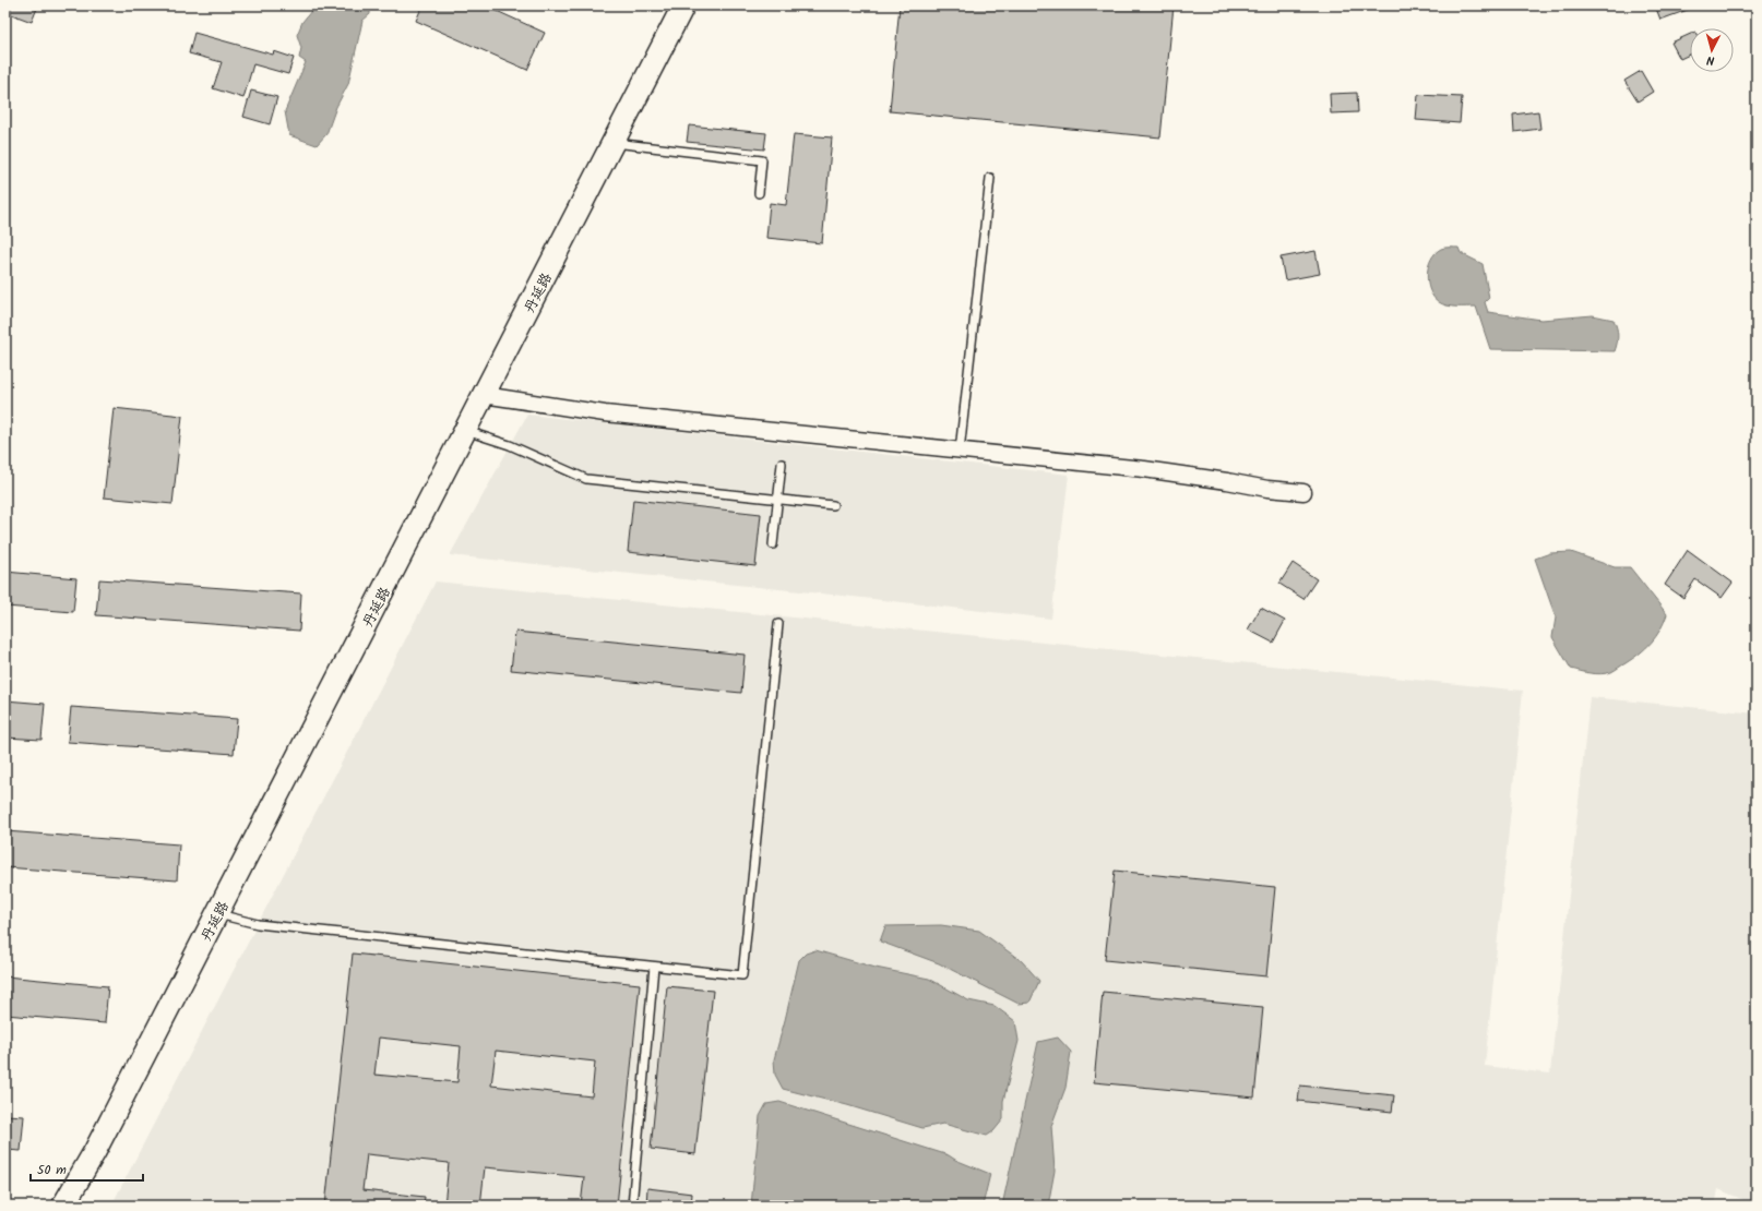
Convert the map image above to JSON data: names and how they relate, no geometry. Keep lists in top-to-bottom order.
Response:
{
  "streets": {
    "main road": ["丹延路"]
  },
  "scale_bar": "50 m",
  "north": "bottom"
}
